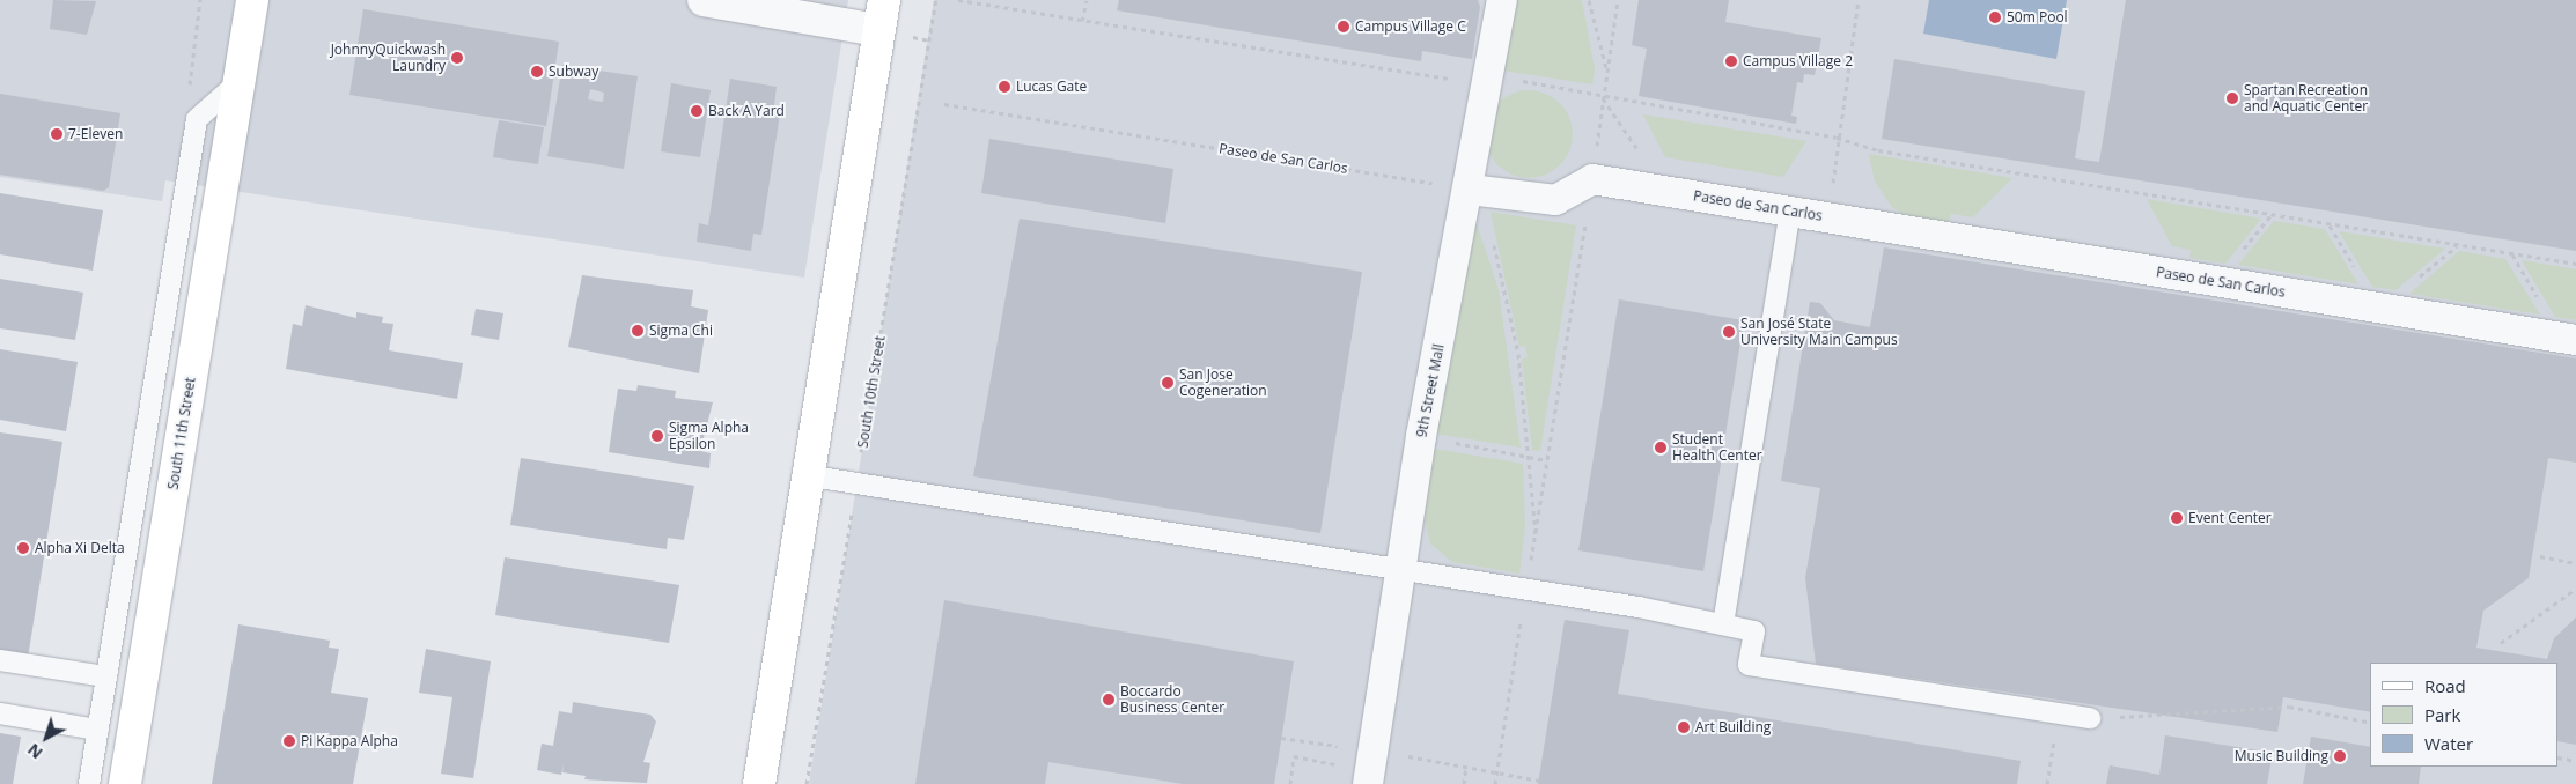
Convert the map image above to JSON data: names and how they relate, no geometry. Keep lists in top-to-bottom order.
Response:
{
  "streets": {
    "main road": ["South 11th Street"],
    "street": ["Paseo de San Carlos", "9th Street Mall"],
    "path": ["South 10th Street"]
  },
  "crossings": [
    ["Paseo de San Carlos", "9th Street Mall"]
  ],
  "places": [
    "50m Pool",
    "Campus Village C",
    "JohnnyQuickwash Laundry",
    "Campus Village 2",
    "Subway",
    "Lucas Gate",
    "Spartan Recreation and Aquatic Center",
    "Back A Yard",
    "7-Eleven",
    "Sigma Chi",
    "San José State University Main Campus",
    "San Jose Cogeneration",
    "Sigma Alpha Epsilon",
    "Student Health Center",
    "Event Center",
    "Alpha Xi Delta",
    "Boccardo Business Center",
    "Art Building",
    "Pi Kappa Alpha",
    "Music Building"
  ],
  "legend": ["Road", "Park", "Water"],
  "north": "bottom left"
}
